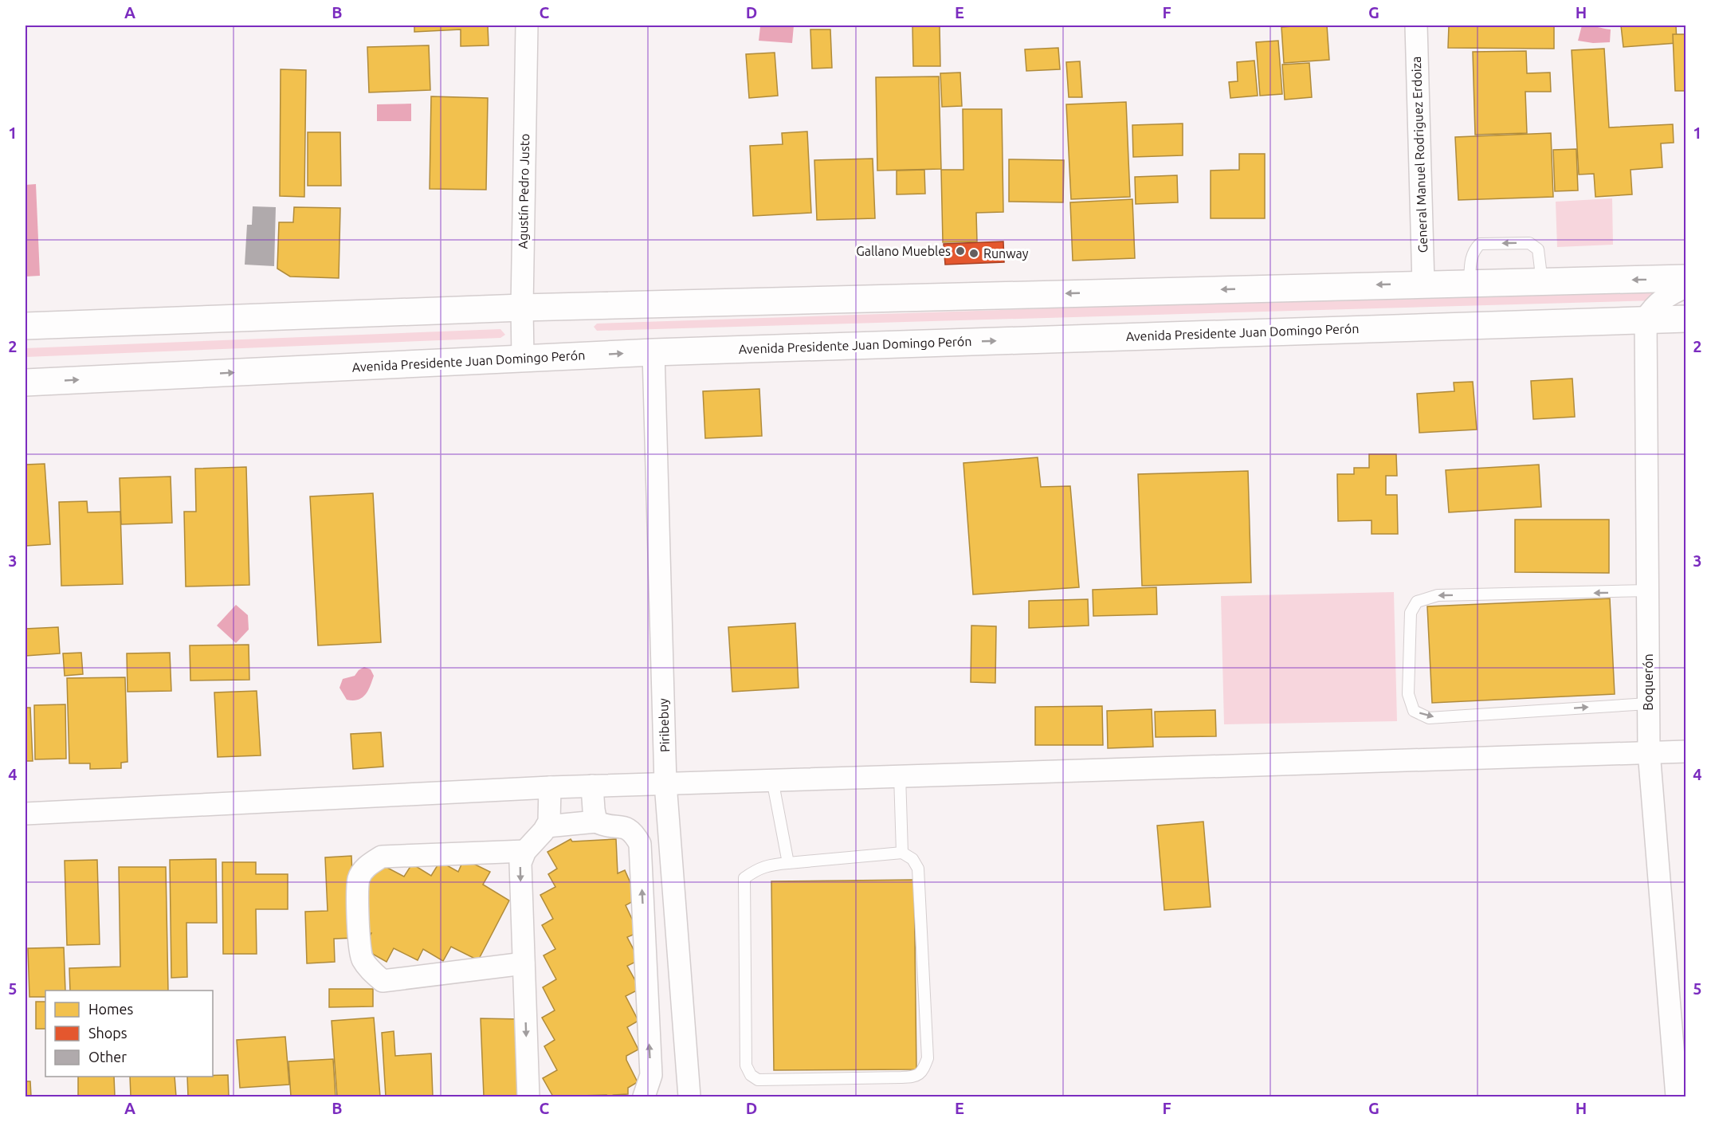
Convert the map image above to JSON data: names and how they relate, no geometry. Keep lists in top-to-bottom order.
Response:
{
  "streets": {
    "main road": ["Avenida Presidente Juan Domingo Perón"],
    "street": [
      "General Manuel Rodriguez Erdoiza",
      "Agustín Pedro Justo",
      "Boquerón",
      "Piribebuy"
    ]
  },
  "crossings": [
    ["Agustín Pedro Justo", "Avenida Presidente Juan Domingo Perón"],
    ["Avenida Presidente Juan Domingo Perón", "Boquerón"],
    ["Avenida Presidente Juan Domingo Perón", "Piribebuy"]
  ],
  "places": ["Gallano Muebles", "Runway"],
  "legend": ["Homes", "Shops", "Other"],
  "grid": {
    "columns": [
      "A",
      "B",
      "C",
      "D",
      "E",
      "F",
      "G",
      "H"
    ],
    "rows": [
      "1",
      "2",
      "3",
      "4",
      "5"
    ]
  }
}
